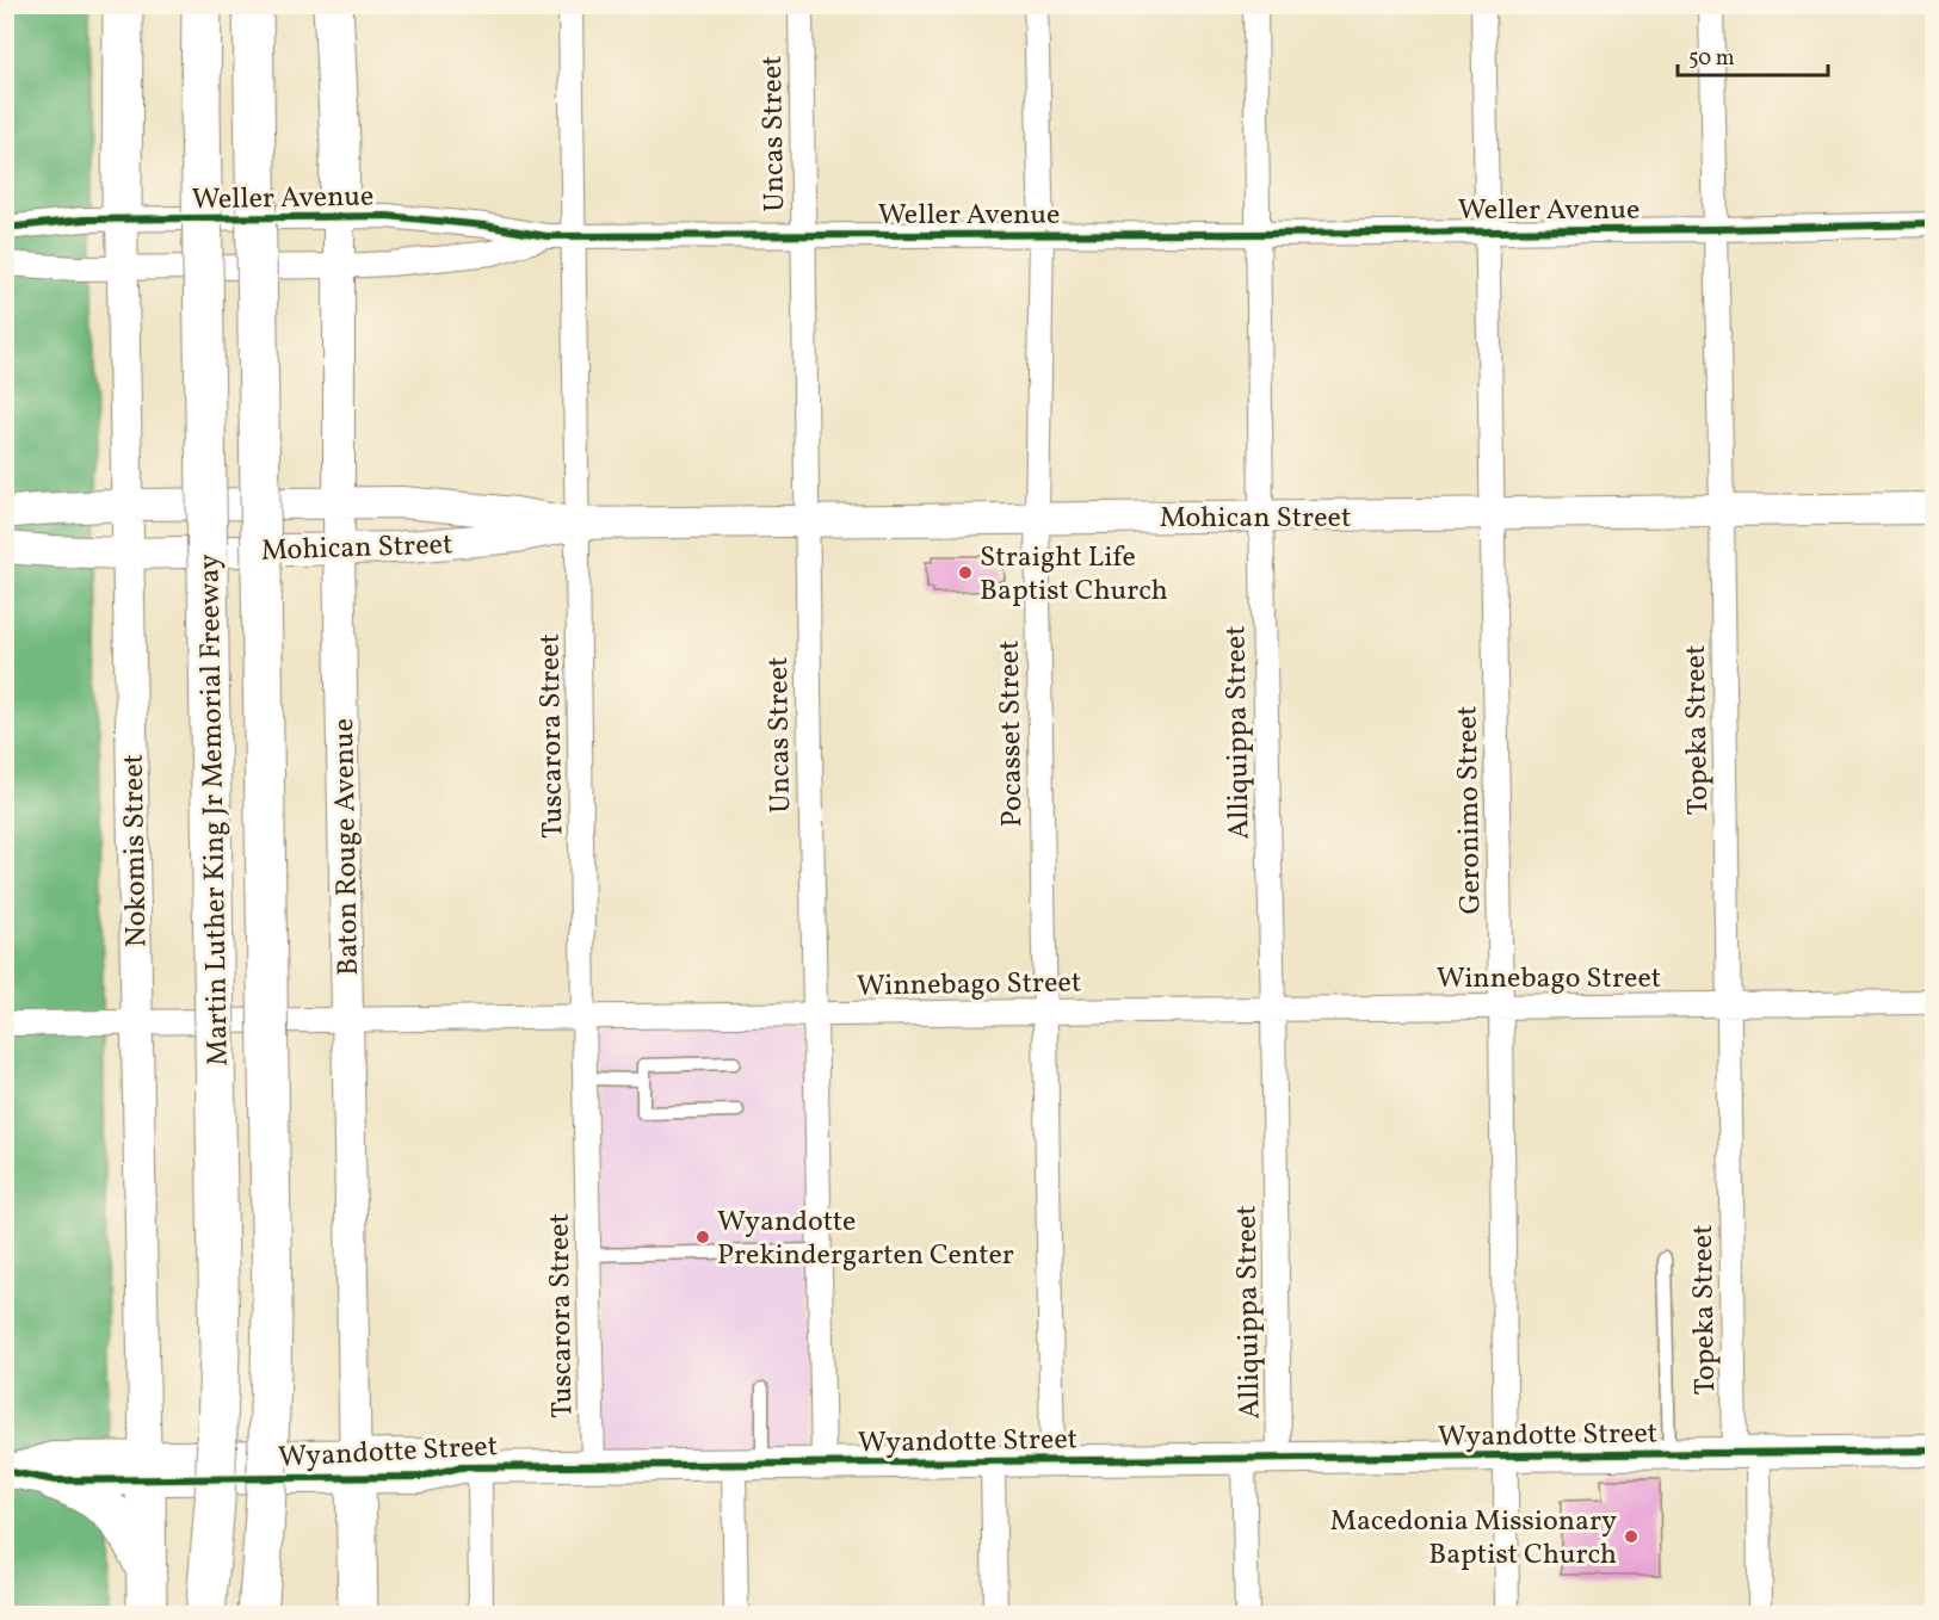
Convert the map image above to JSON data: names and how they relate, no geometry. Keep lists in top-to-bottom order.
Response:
{
  "streets": {
    "highway": ["Martin Luther King Jr Memorial Freeway"],
    "street": [
      "Uncas Street",
      "Weller Avenue",
      "Mohican Street",
      "Topeka Street",
      "Alliquippa Street",
      "Pocasset Street",
      "Tuscarora Street",
      "Geronimo Street",
      "Baton Rouge Avenue",
      "Nokomis Street",
      "Winnebago Street",
      "Wyandotte Street"
    ]
  },
  "crossings": [
    ["Uncas Street", "Weller Avenue"],
    ["Uncas Street", "Mohican Street"],
    ["Uncas Street", "Winnebago Street"],
    ["Uncas Street", "Wyandotte Street"],
    ["Weller Avenue", "Topeka Street"],
    ["Weller Avenue", "Alliquippa Street"],
    ["Weller Avenue", "Pocasset Street"],
    ["Weller Avenue", "Tuscarora Street"],
    ["Weller Avenue", "Geronimo Street"],
    ["Weller Avenue", "Baton Rouge Avenue"],
    ["Weller Avenue", "Nokomis Street"],
    ["Mohican Street", "Topeka Street"],
    ["Mohican Street", "Alliquippa Street"],
    ["Mohican Street", "Pocasset Street"],
    ["Mohican Street", "Tuscarora Street"],
    ["Mohican Street", "Geronimo Street"],
    ["Mohican Street", "Baton Rouge Avenue"],
    ["Mohican Street", "Nokomis Street"],
    ["Topeka Street", "Winnebago Street"],
    ["Topeka Street", "Wyandotte Street"],
    ["Alliquippa Street", "Winnebago Street"],
    ["Alliquippa Street", "Wyandotte Street"],
    ["Pocasset Street", "Winnebago Street"],
    ["Pocasset Street", "Wyandotte Street"],
    ["Tuscarora Street", "Winnebago Street"],
    ["Tuscarora Street", "Wyandotte Street"],
    ["Geronimo Street", "Winnebago Street"],
    ["Geronimo Street", "Wyandotte Street"],
    ["Baton Rouge Avenue", "Winnebago Street"],
    ["Baton Rouge Avenue", "Wyandotte Street"],
    ["Nokomis Street", "Winnebago Street"],
    ["Nokomis Street", "Wyandotte Street"]
  ],
  "places": ["Straight Life Baptist Church", "Wyandotte Prekindergarten Center", "Macedonia Missionary Baptist Church"],
  "scale_bar": "50 m"
}
